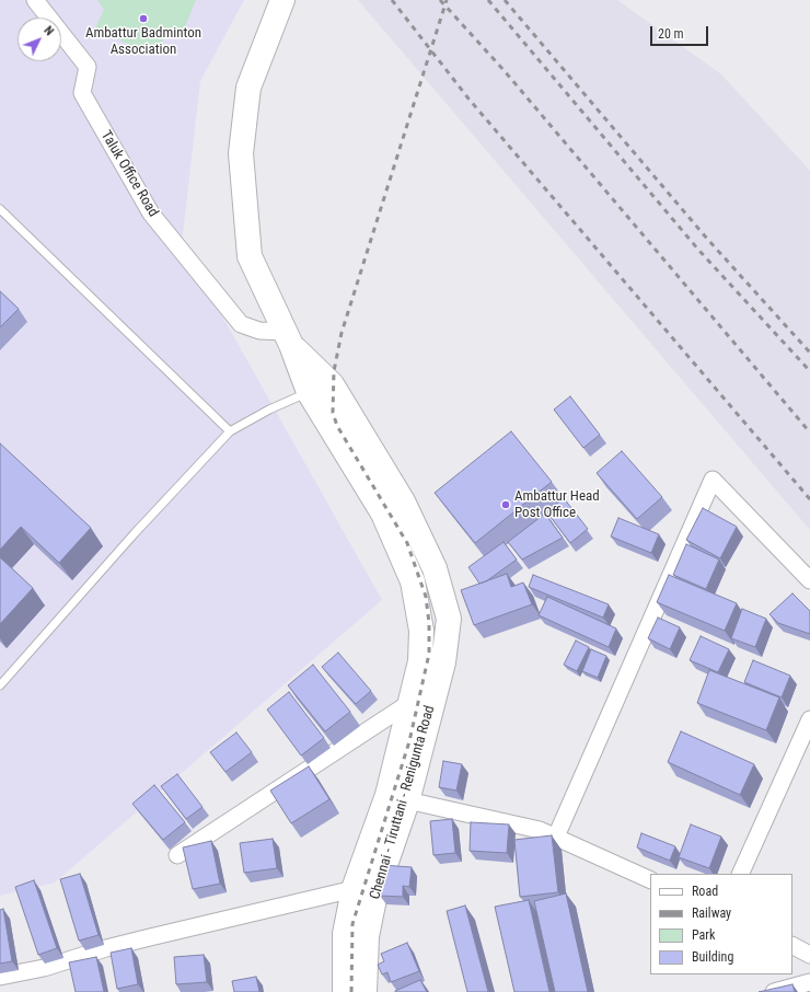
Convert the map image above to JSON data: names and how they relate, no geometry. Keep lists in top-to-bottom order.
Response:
{
  "streets": {
    "highway": ["Chennai - Tiruttani - Renigunta Road"],
    "street": ["Taluk Office Road"]
  },
  "crossings": [
    ["Taluk Office Road", "Chennai - Tiruttani - Renigunta Road"]
  ],
  "places": ["Ambattur Badminton Association", "Ambattur Head Post Office"],
  "legend": [
    "Road",
    "Railway",
    "Park",
    "Building"
  ],
  "scale_bar": "20 m",
  "north": "top right"
}
